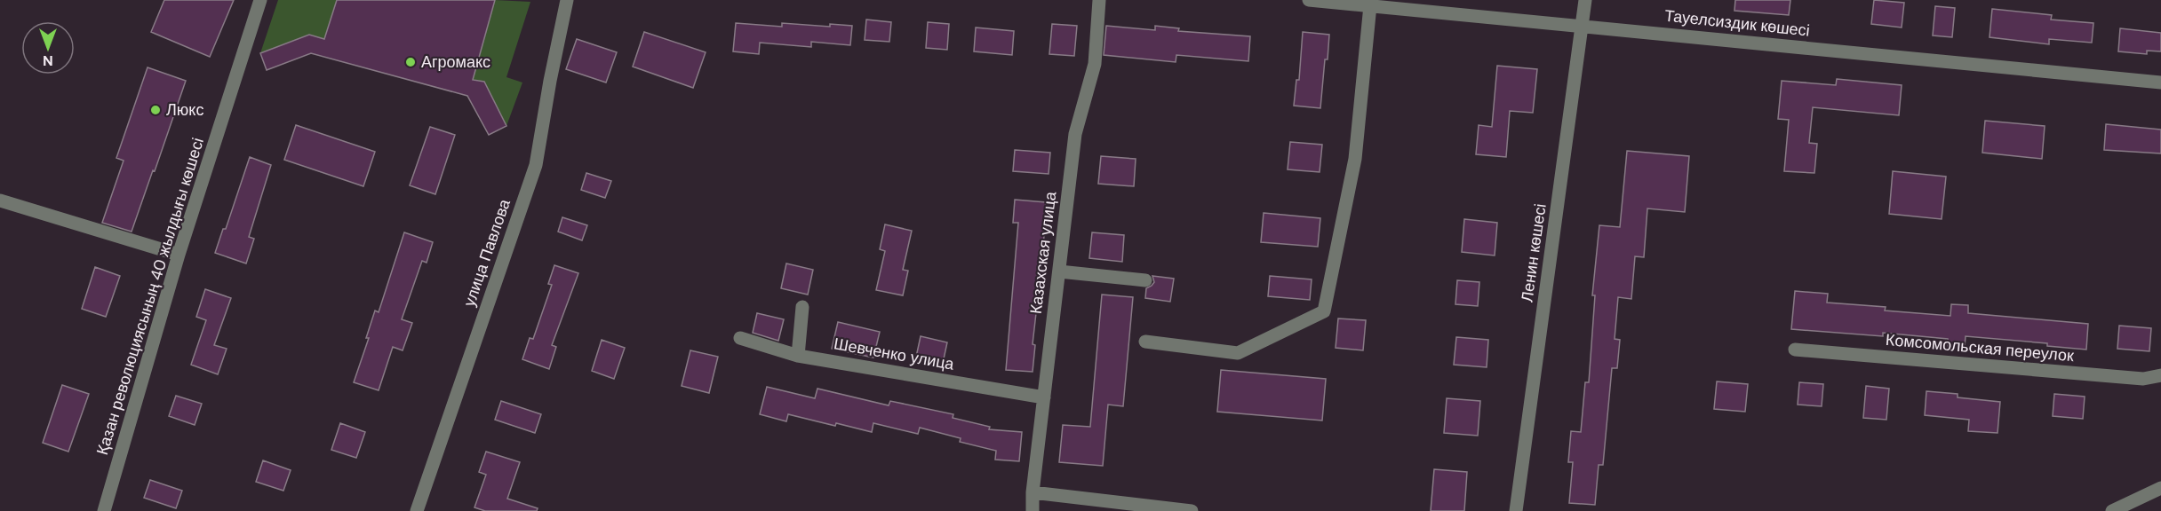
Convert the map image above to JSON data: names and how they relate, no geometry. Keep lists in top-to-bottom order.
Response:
{
  "streets": {
    "street": [
      "Тауелсиздик көшесі",
      "улица Павлова",
      "Казахская улица",
      "Ленин көшесі",
      "Қазан революциясының 40 жылдығы көшесі",
      "Комсомольская переулок",
      "Шевченко улица"
    ]
  },
  "crossings": [
    ["Тауелсиздик көшесі", "Ленин көшесі"],
    ["Казахская улица", "Шевченко улица"]
  ],
  "places": ["Агромакс", "Люкс"],
  "north": "bottom"
}
